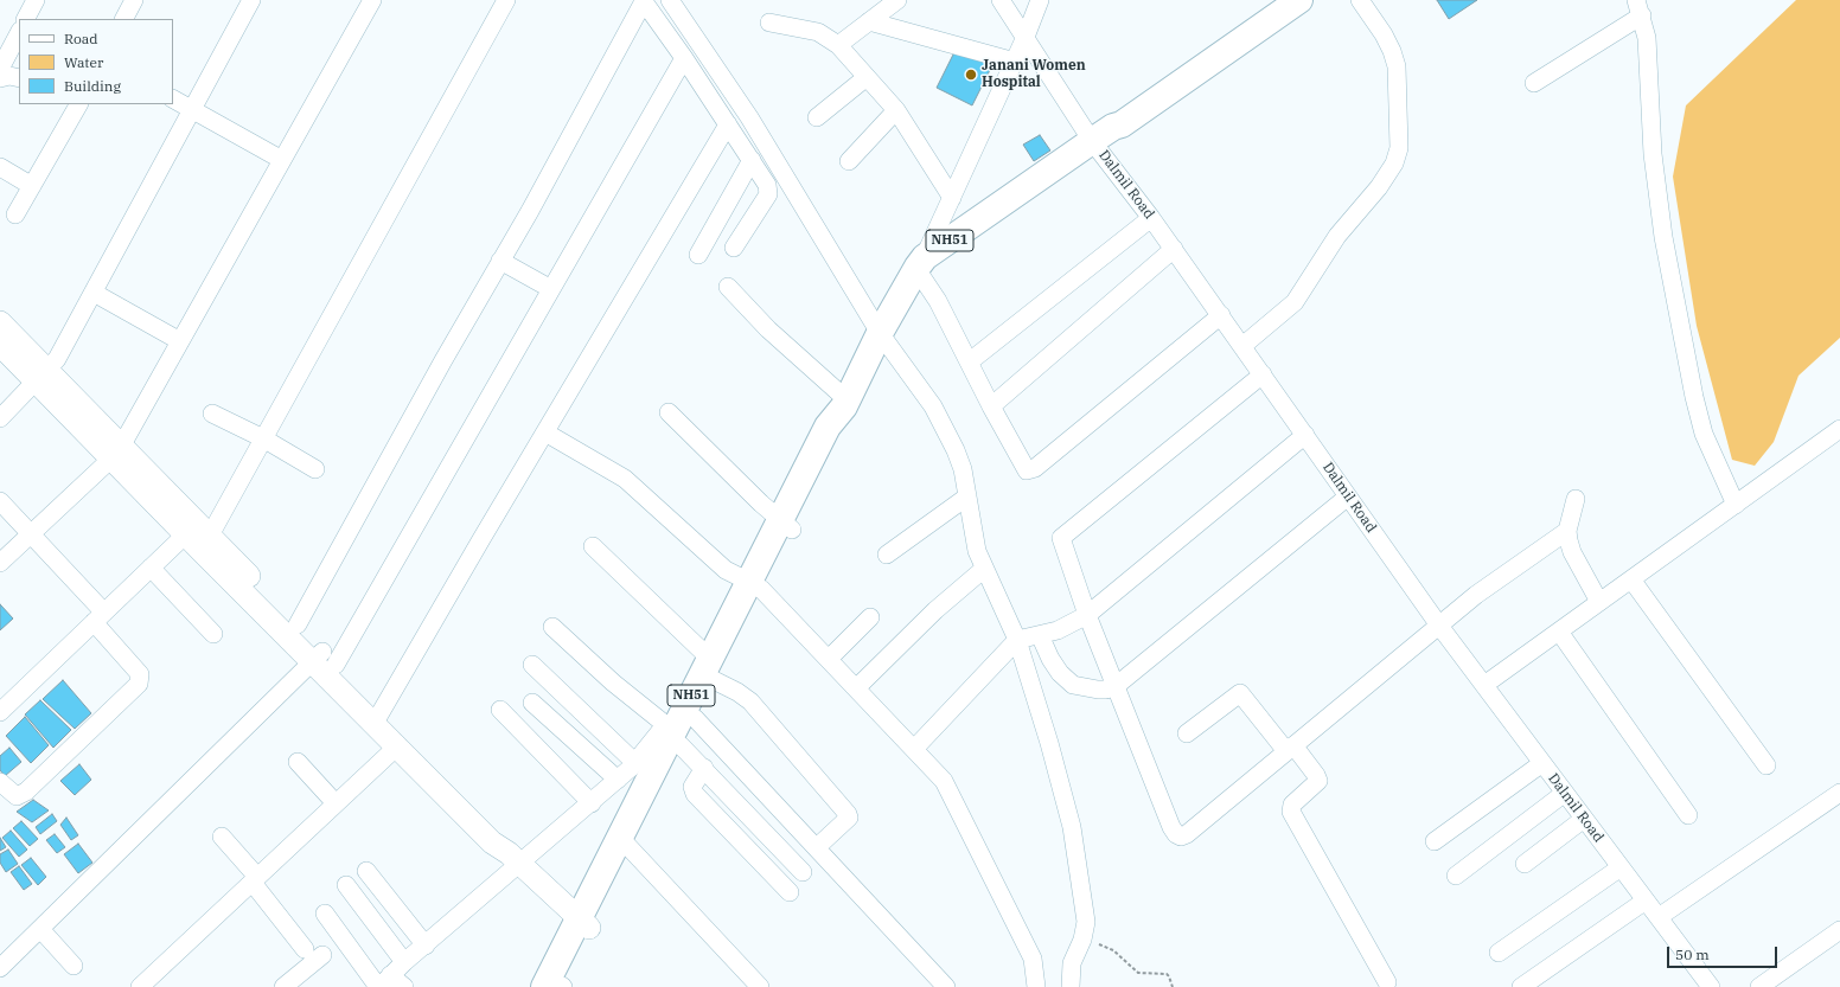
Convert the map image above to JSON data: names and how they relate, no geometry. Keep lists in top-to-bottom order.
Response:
{
  "streets": {
    "highway": ["NH51"],
    "street": ["Dalmil Road"]
  },
  "crossings": [
    ["Dalmil Road", "NH51"]
  ],
  "places": ["Janani Women Hospital"],
  "legend": ["Road", "Water", "Building"],
  "scale_bar": "50 m"
}
